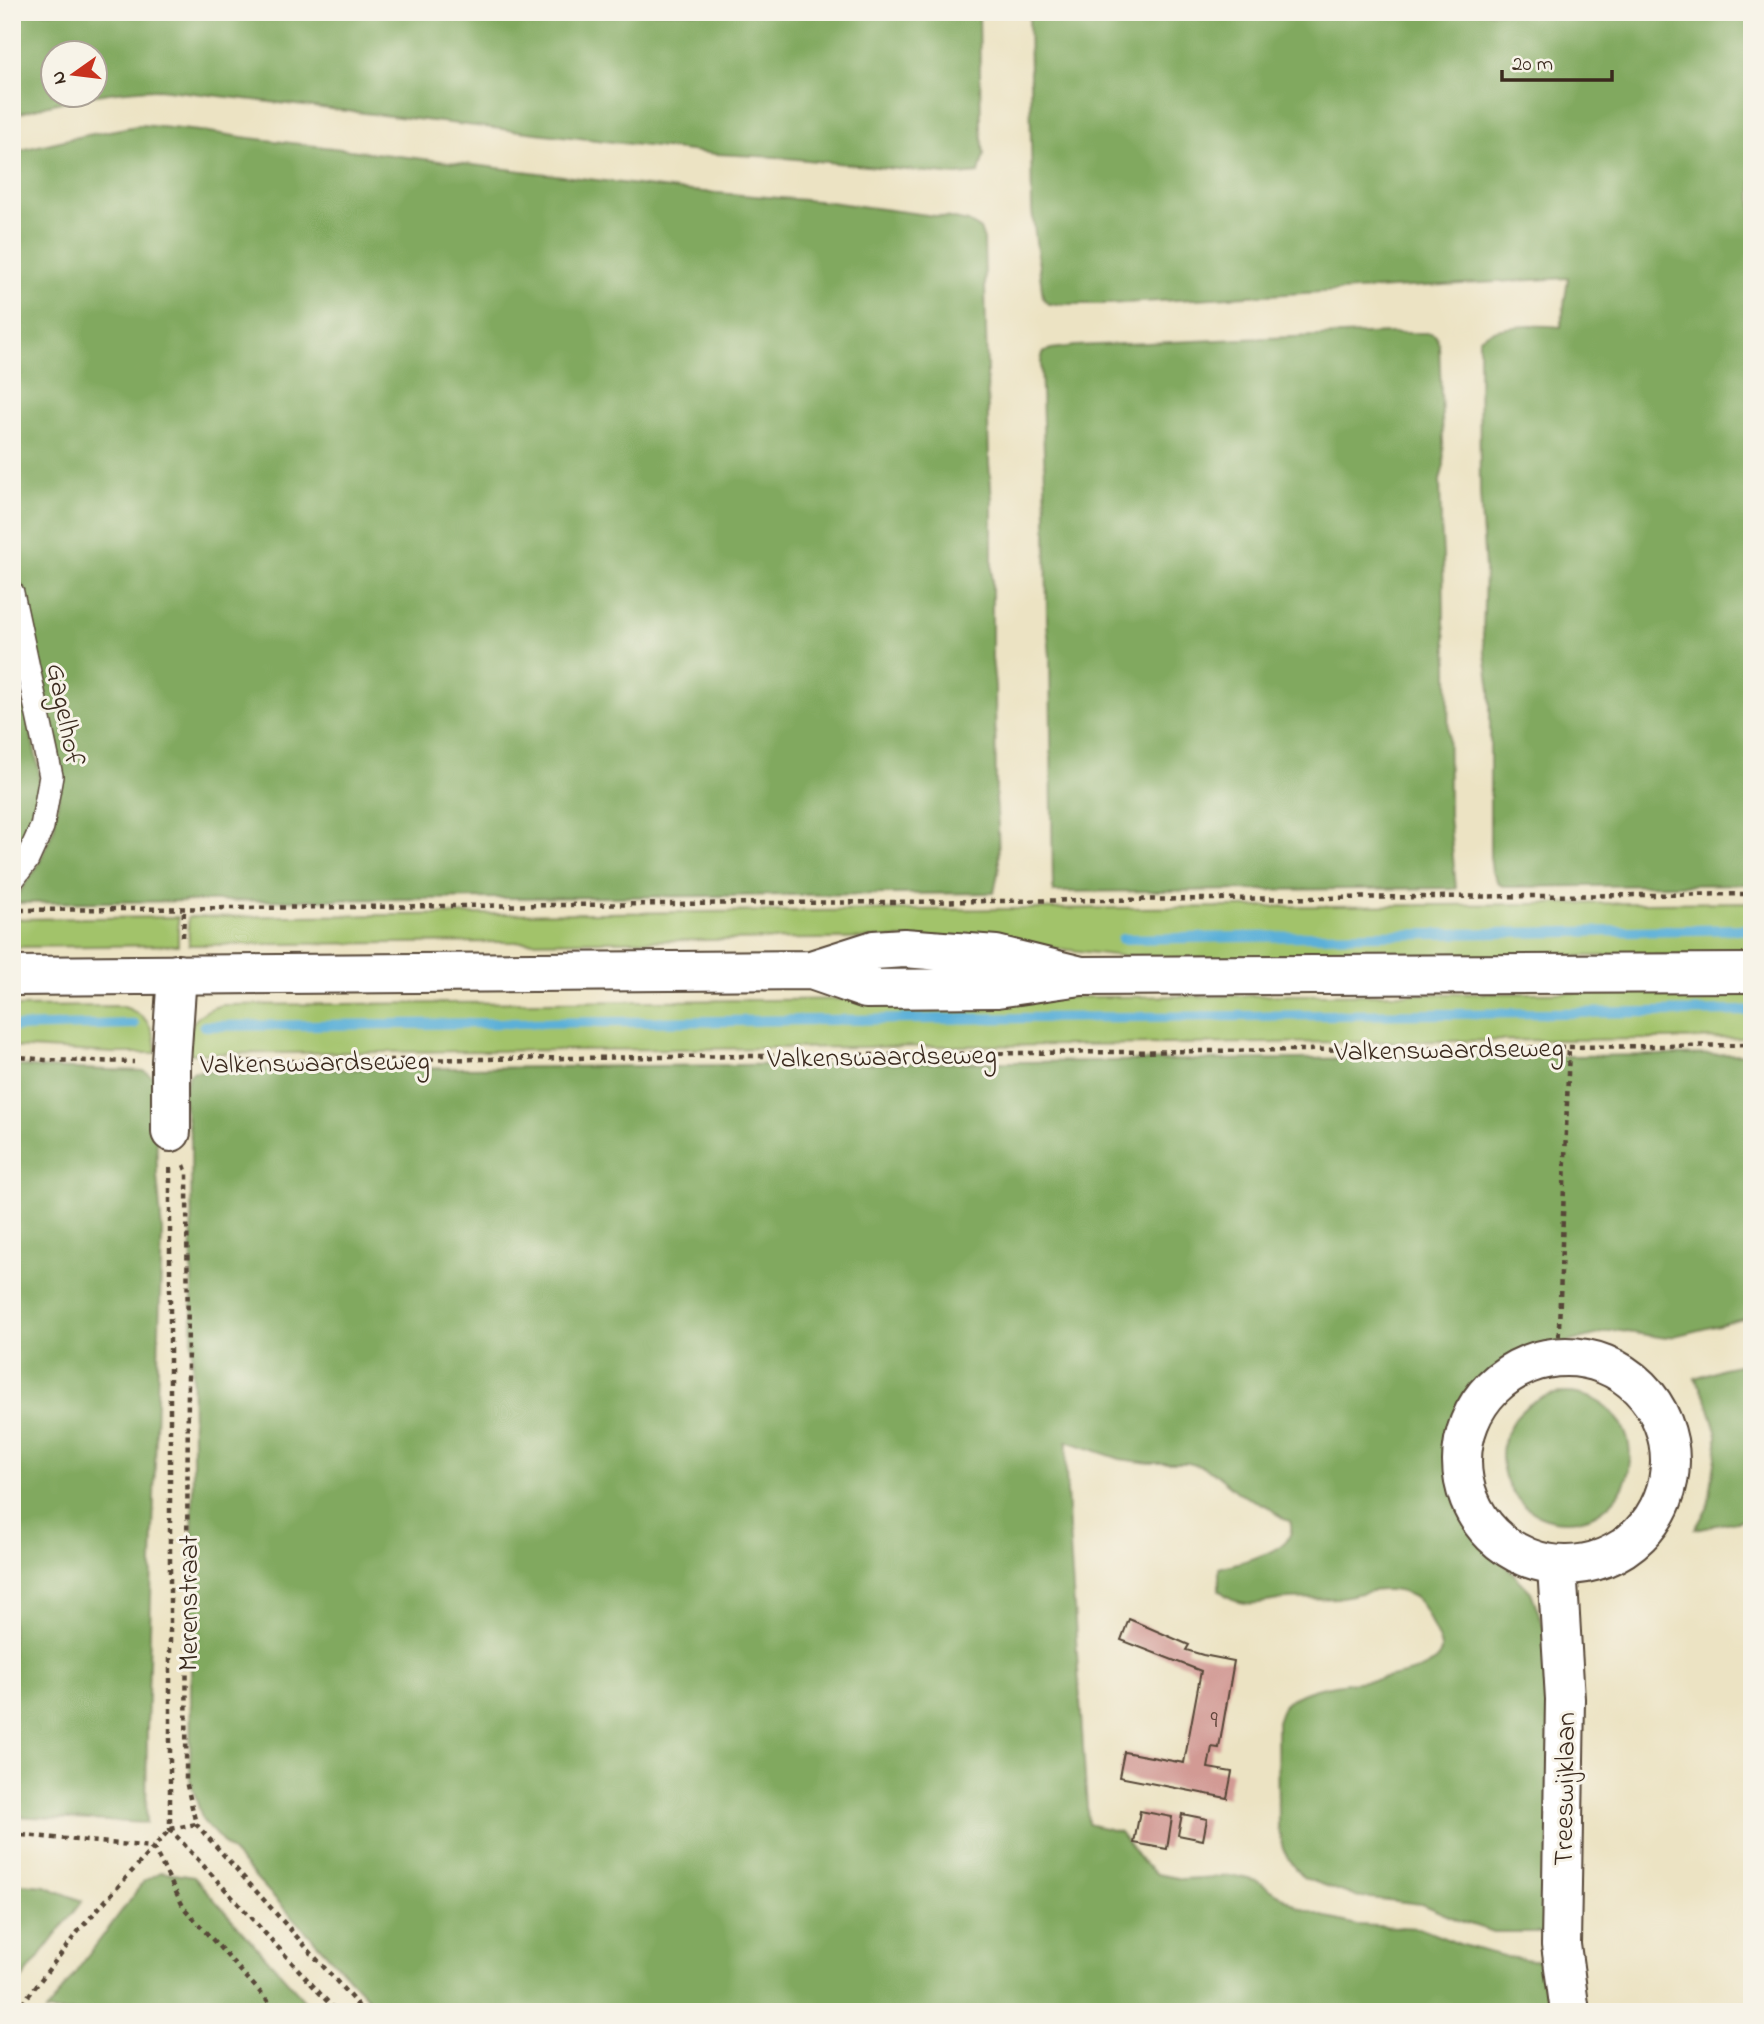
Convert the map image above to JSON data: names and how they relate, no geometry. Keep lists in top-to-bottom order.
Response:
{
  "streets": {
    "main road": ["Treeswijklaan"],
    "lane": ["Gagelhof"],
    "path": ["Valkenswaardseweg", "Merenstraat"]
  },
  "house_numbers": ["9"],
  "scale_bar": "20 m",
  "north": "left"
}
